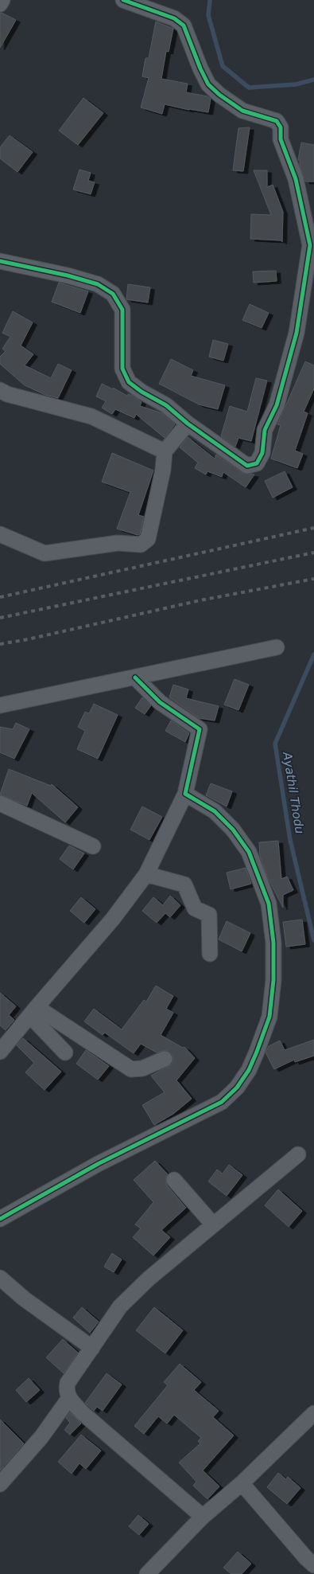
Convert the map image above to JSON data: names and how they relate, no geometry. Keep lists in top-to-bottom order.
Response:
{
  "water": ["Ayathil Thodu"]
}
